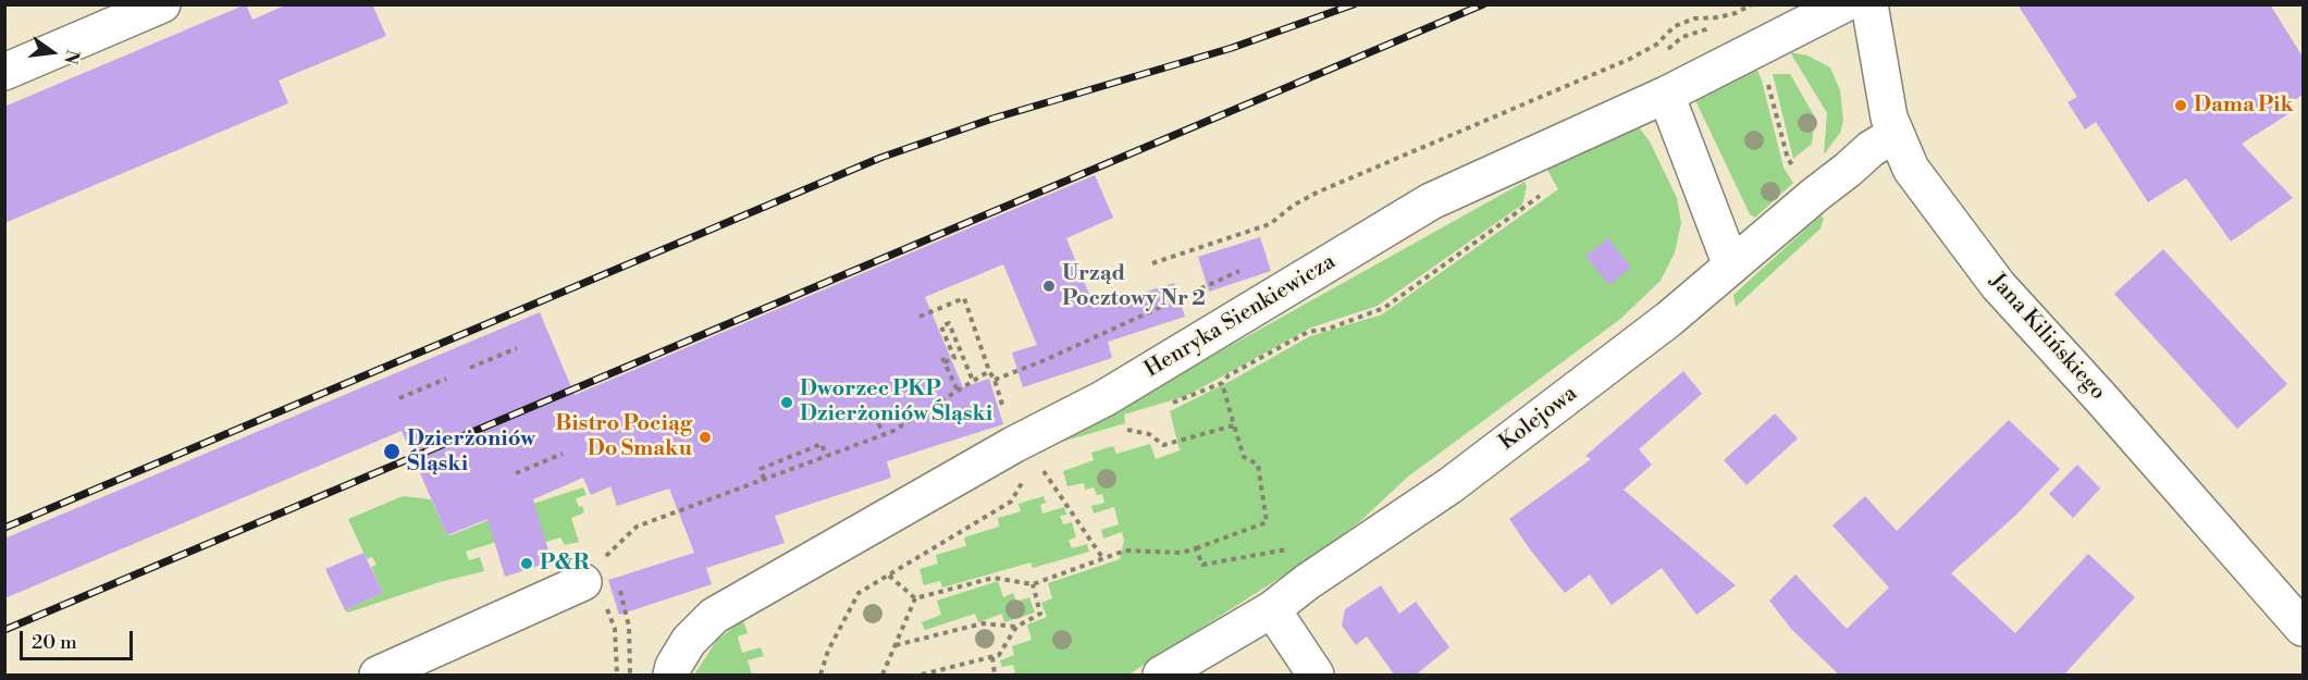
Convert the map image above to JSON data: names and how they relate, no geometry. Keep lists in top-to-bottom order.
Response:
{
  "streets": {
    "street": ["Henryka Sienkiewicza", "Jana Kilińskiego", "Kolejowa"]
  },
  "crossings": [
    ["Jana Kilińskiego", "Kolejowa"]
  ],
  "places": [
    "Dama Pik",
    "Urząd Pocztowy Nr 2",
    "Dworzec PKP Dzierżoniów Śląski",
    "Bistro Pociąg Do Smaku",
    "Dzierżoniów Śląski",
    "P&R"
  ],
  "scale_bar": "20 m",
  "north": "right"
}
